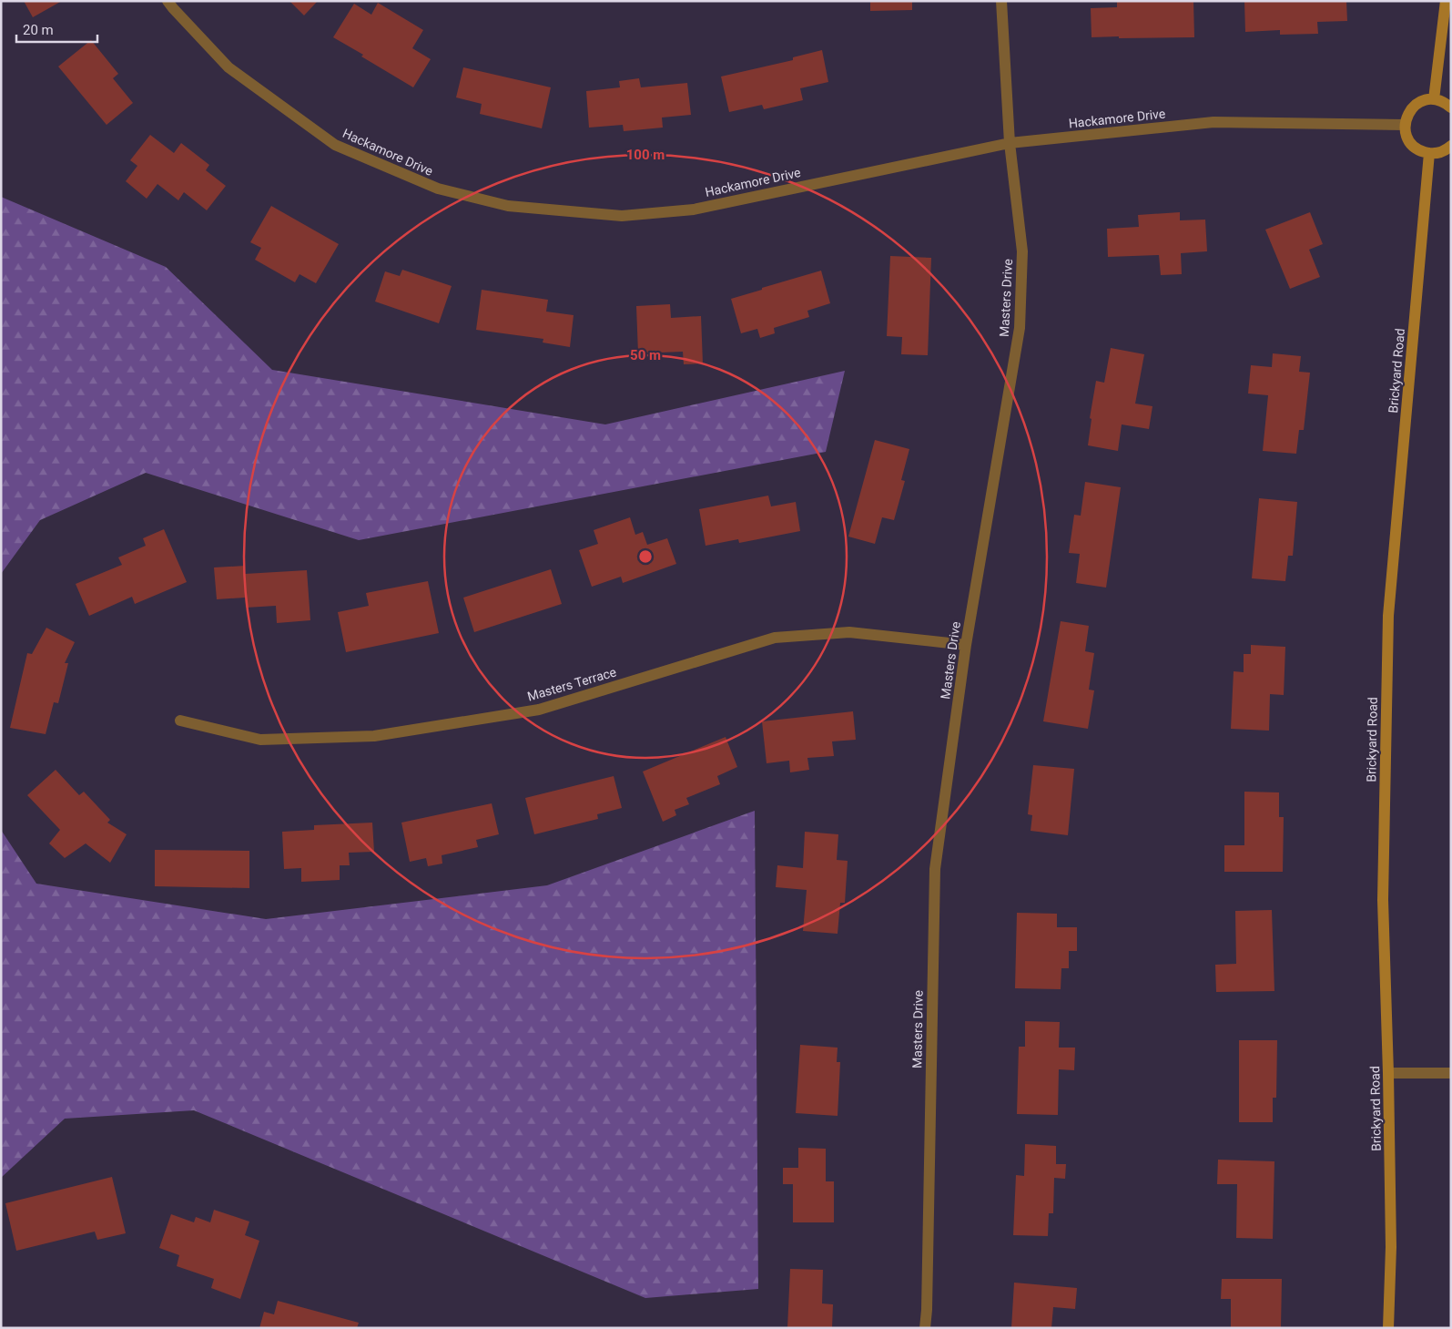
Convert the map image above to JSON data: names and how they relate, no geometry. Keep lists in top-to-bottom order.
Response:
{
  "streets": {
    "street": [
      "Hackamore Drive",
      "Masters Drive",
      "Brickyard Road",
      "Masters Terrace"
    ]
  },
  "crossings": [
    ["Hackamore Drive", "Masters Drive"],
    ["Masters Drive", "Masters Terrace"]
  ],
  "scale_bar": "20 m",
  "rings": ["100 m", "50 m"]
}
